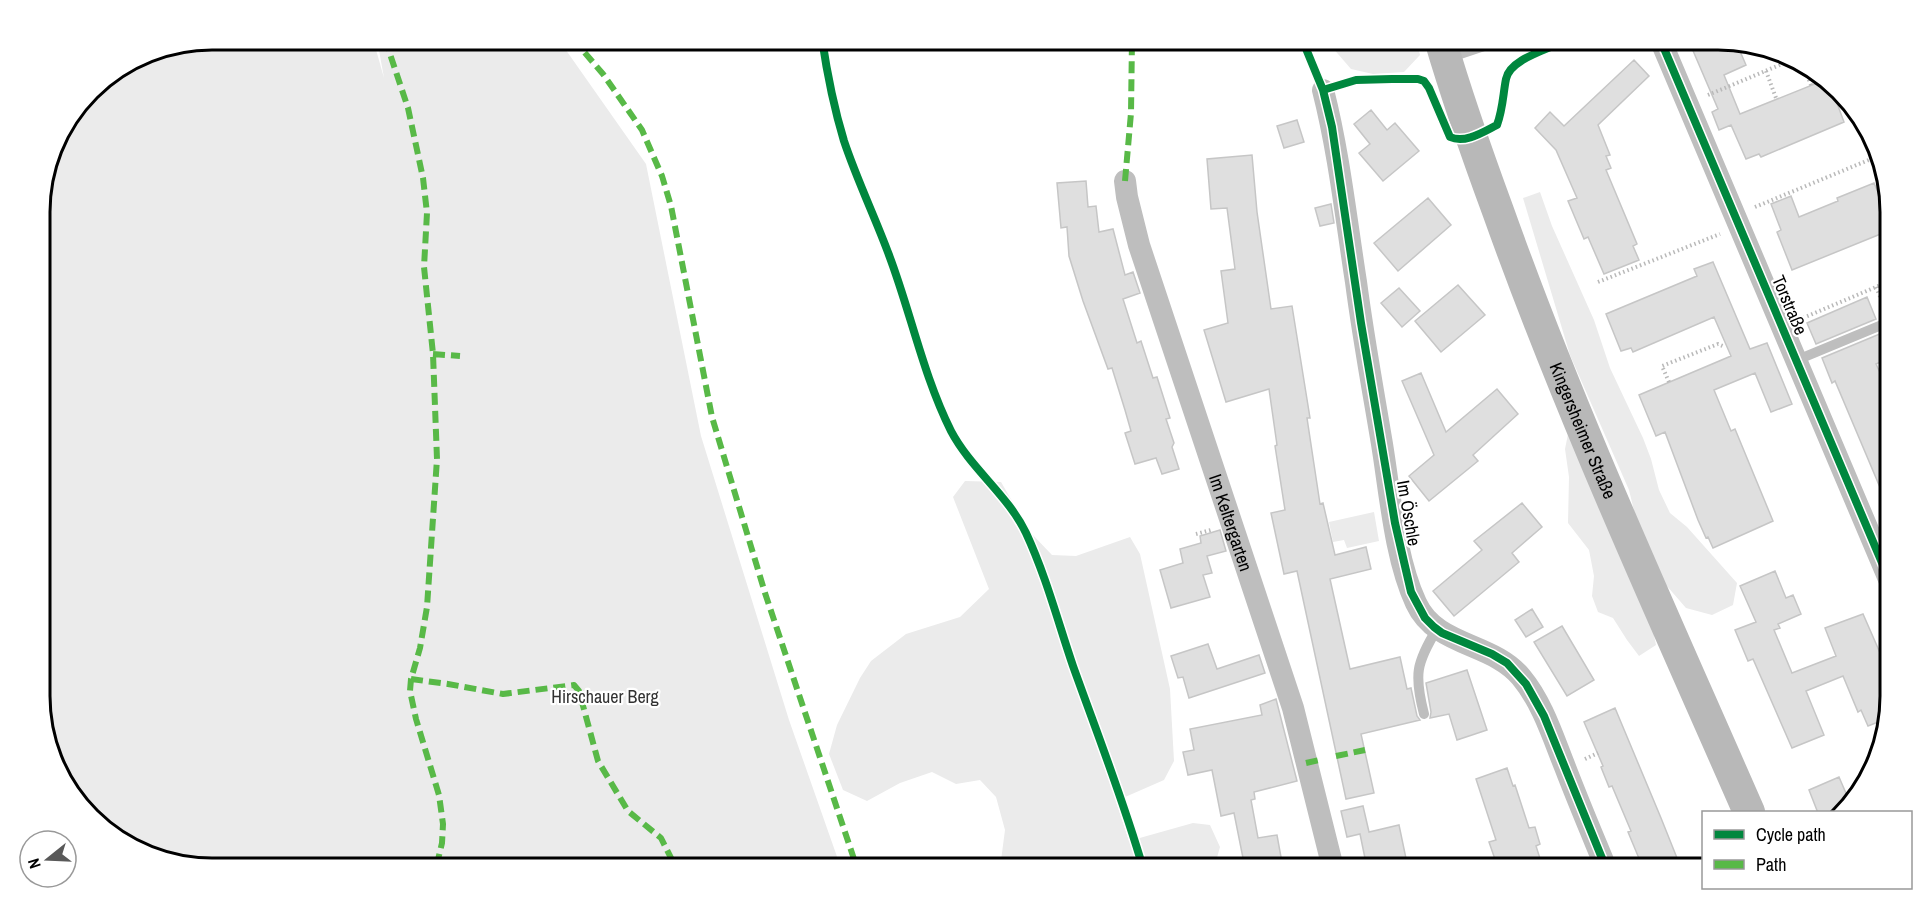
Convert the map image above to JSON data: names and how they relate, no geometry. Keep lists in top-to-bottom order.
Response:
{
  "streets": {
    "main road": ["Kingersheimer Straße"],
    "street": ["Torstraße", "Im Öschle", "Im Keltergarten"]
  },
  "parks": ["Hirschauer Berg"],
  "legend": ["Cycle path", "Path"],
  "north": "left"
}
